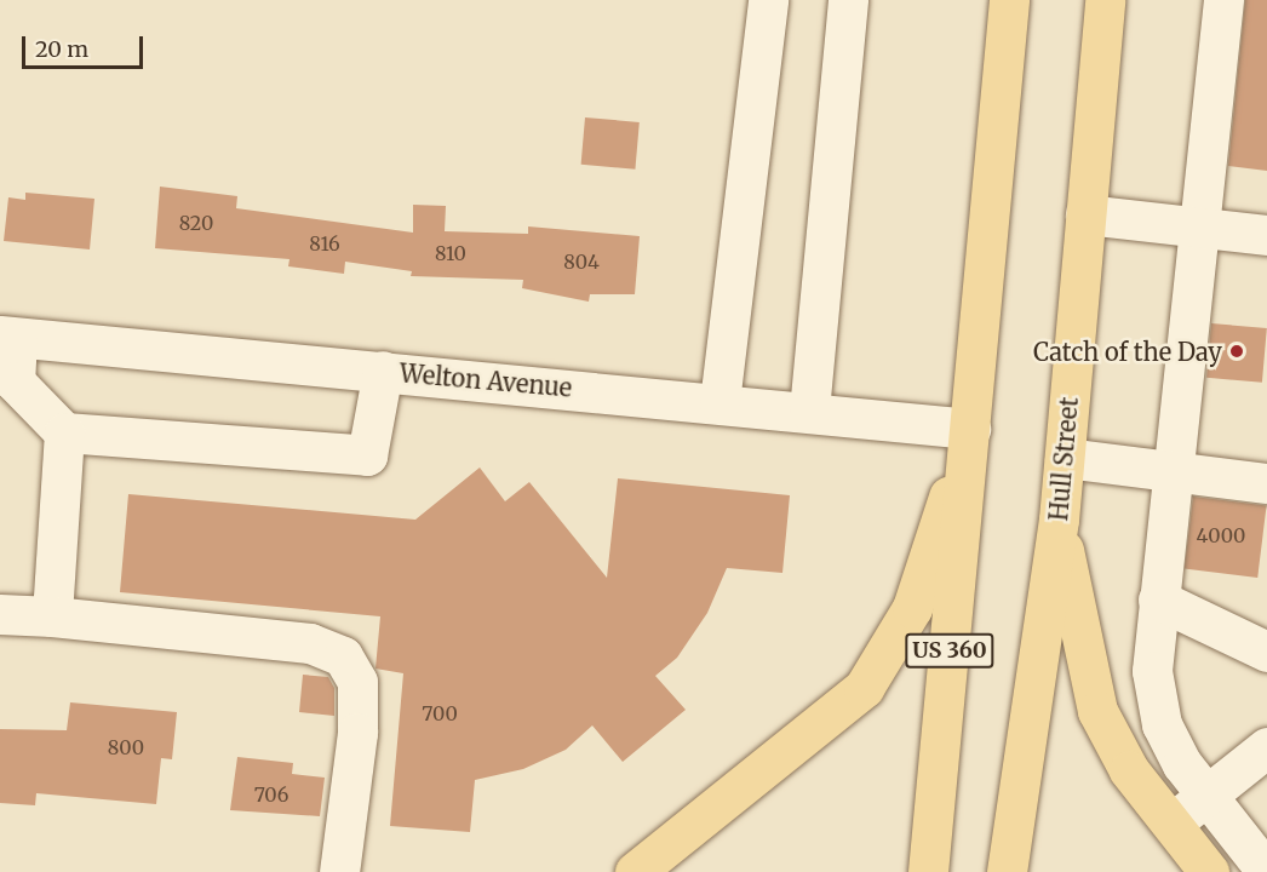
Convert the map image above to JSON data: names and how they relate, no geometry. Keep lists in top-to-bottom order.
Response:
{
  "streets": {
    "main road": ["Hull Street", "US 360"],
    "street": ["Welton Avenue"]
  },
  "crossings": [
    ["Welton Avenue", "US 360"]
  ],
  "places": ["Catch of the Day"],
  "house_numbers": [
    "820",
    "816",
    "810",
    "804",
    "4000",
    "700",
    "800",
    "706"
  ],
  "scale_bar": "20 m"
}
